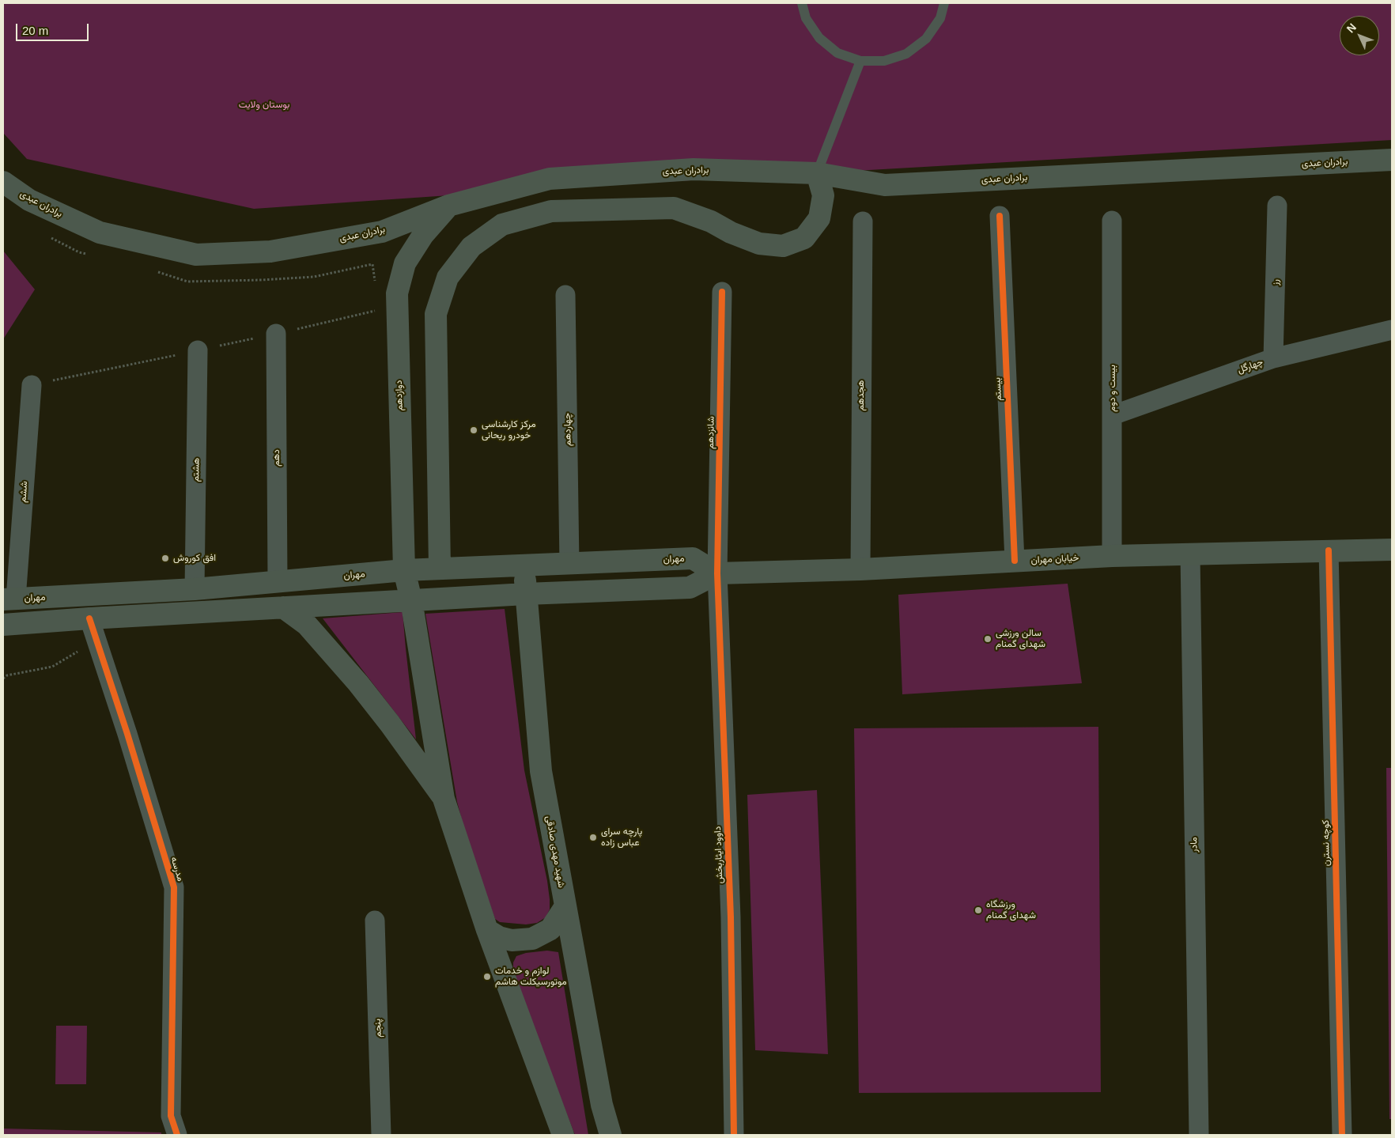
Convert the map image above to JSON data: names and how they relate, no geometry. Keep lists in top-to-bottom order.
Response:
{
  "streets": {
    "main road": [
      "برادران عبدی",
      "دوازدهم",
      "مهران",
      "خیابان مهران",
      "شهید مهدی صادقی"
    ],
    "street": [
      "رز",
      "چهارگل",
      "بیست و دوم",
      "بیستم",
      "هجدهم",
      "چهاردهم",
      "شانزدهم",
      "دهم",
      "هشتم",
      "ششم",
      "کوچه نسترن",
      "مادر",
      "داوود ایثاربخش",
      "مدرسه",
      "پنجم"
    ]
  },
  "crossings": [
    ["برادران عبدی", "دوازدهم"],
    ["رز", "چهارگل"],
    ["چهارگل", "بیست و دوم"],
    ["بیست و دوم", "خیابان مهران"],
    ["بیستم", "خیابان مهران"],
    ["دوازدهم", "مهران"],
    ["هجدهم", "خیابان مهران"],
    ["چهاردهم", "مهران"],
    ["شانزدهم", "مهران"],
    ["شانزدهم", "خیابان مهران"],
    ["شانزدهم", "داوود ایثاربخش"],
    ["دهم", "مهران"],
    ["هشتم", "مهران"],
    ["ششم", "مهران"],
    ["مهران", "خیابان مهران"],
    ["مهران", "شهید مهدی صادقی"],
    ["مهران", "داوود ایثاربخش"],
    ["خیابان مهران", "کوچه نسترن"],
    ["خیابان مهران", "مادر"],
    ["خیابان مهران", "داوود ایثاربخش"]
  ],
  "parks": ["بوستان ولایت"],
  "places": [
    "مرکز کارشناسی خودرو ریحانی",
    "افق کوروش",
    "سالن ورزشی شهدای گمنام",
    "پارچه سرای عباس زاده",
    "ورزشگاه شهدای گمنام",
    "لوازم و خدمات موتورسیکلت هاشم"
  ],
  "scale_bar": "20 m",
  "north": "top left"
}
